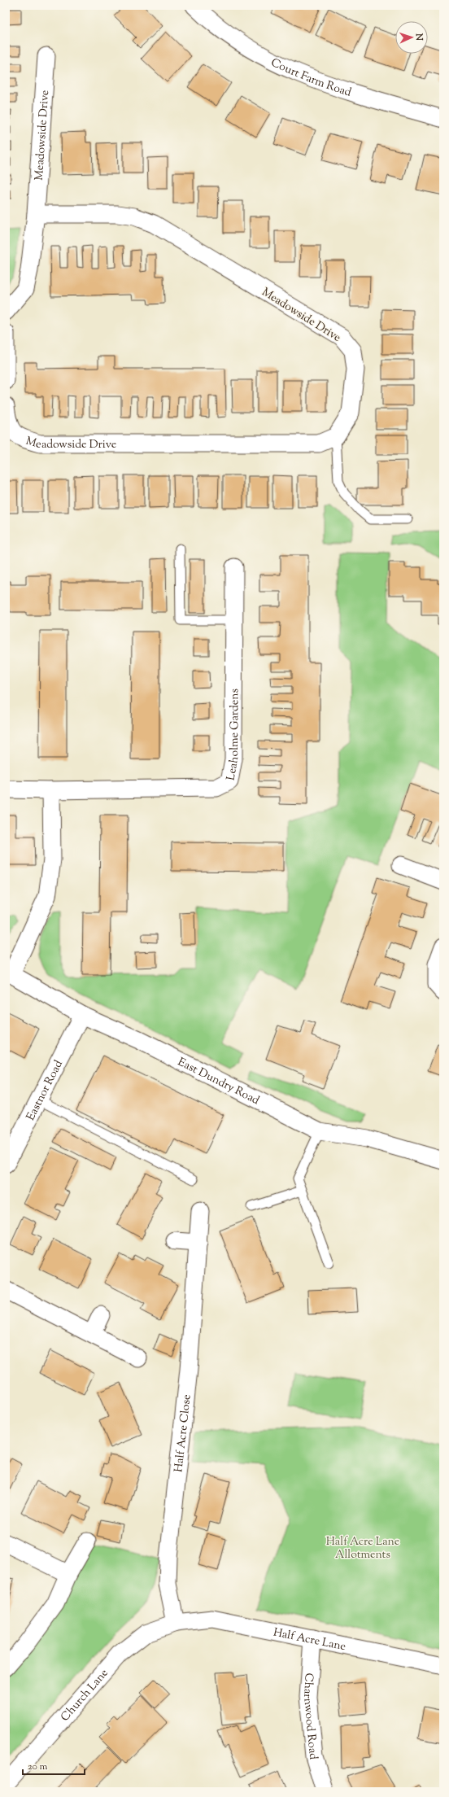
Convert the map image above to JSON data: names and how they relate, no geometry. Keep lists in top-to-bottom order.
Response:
{
  "streets": {
    "street": [
      "Court Farm Road",
      "Meadowside Drive",
      "Leaholme Gardens",
      "East Dundry Road",
      "Eastnor Road",
      "Half Acre Close",
      "Half Acre Lane",
      "Church Lane",
      "Charnwood Road"
    ]
  },
  "crossings": [
    ["East Dundry Road", "Eastnor Road"],
    ["Half Acre Close", "Half Acre Lane"],
    ["Half Acre Close", "Church Lane"],
    ["Half Acre Lane", "Church Lane"],
    ["Half Acre Lane", "Charnwood Road"]
  ],
  "parks": ["Half Acre Lane Allotments"],
  "scale_bar": "20 m",
  "north": "right"
}
